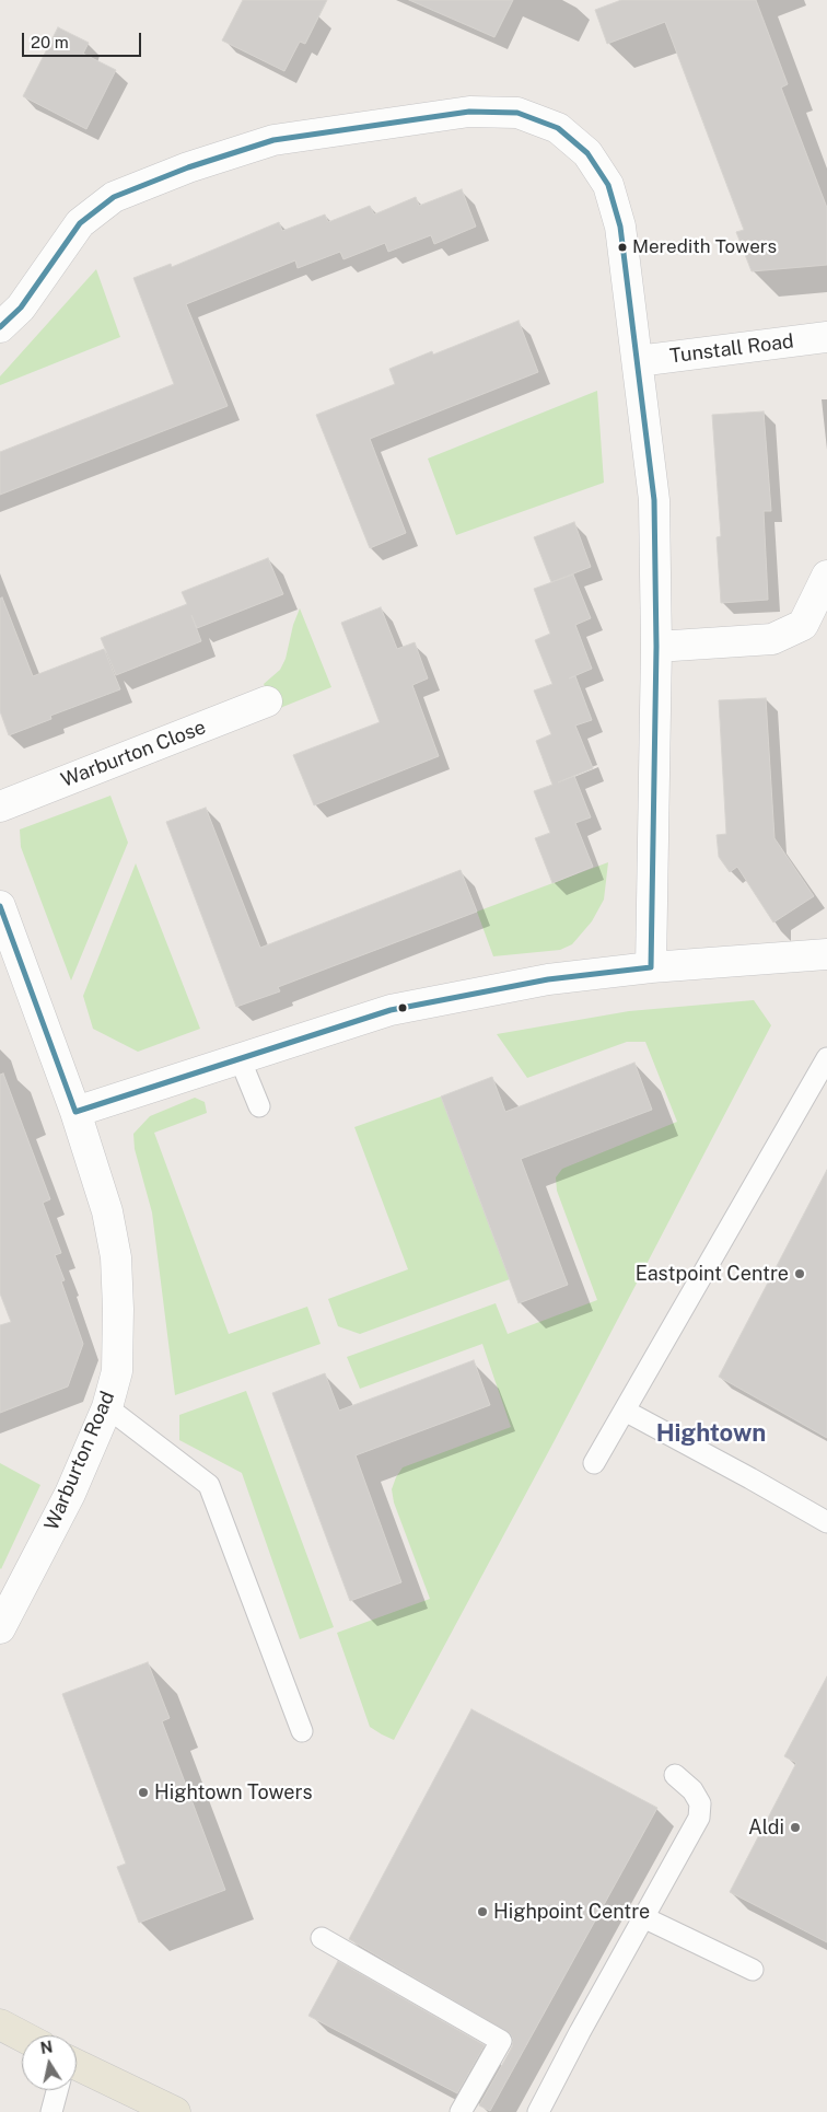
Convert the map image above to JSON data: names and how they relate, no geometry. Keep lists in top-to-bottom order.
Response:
{
  "streets": {
    "street": ["Tunstall Road", "Warburton Close", "Warburton Road"]
  },
  "districts": ["Hightown"],
  "places": [
    "Meredith Towers",
    "Eastpoint Centre",
    "Hightown Towers",
    "Aldi",
    "Highpoint Centre"
  ],
  "scale_bar": "20 m",
  "north": "top"
}
